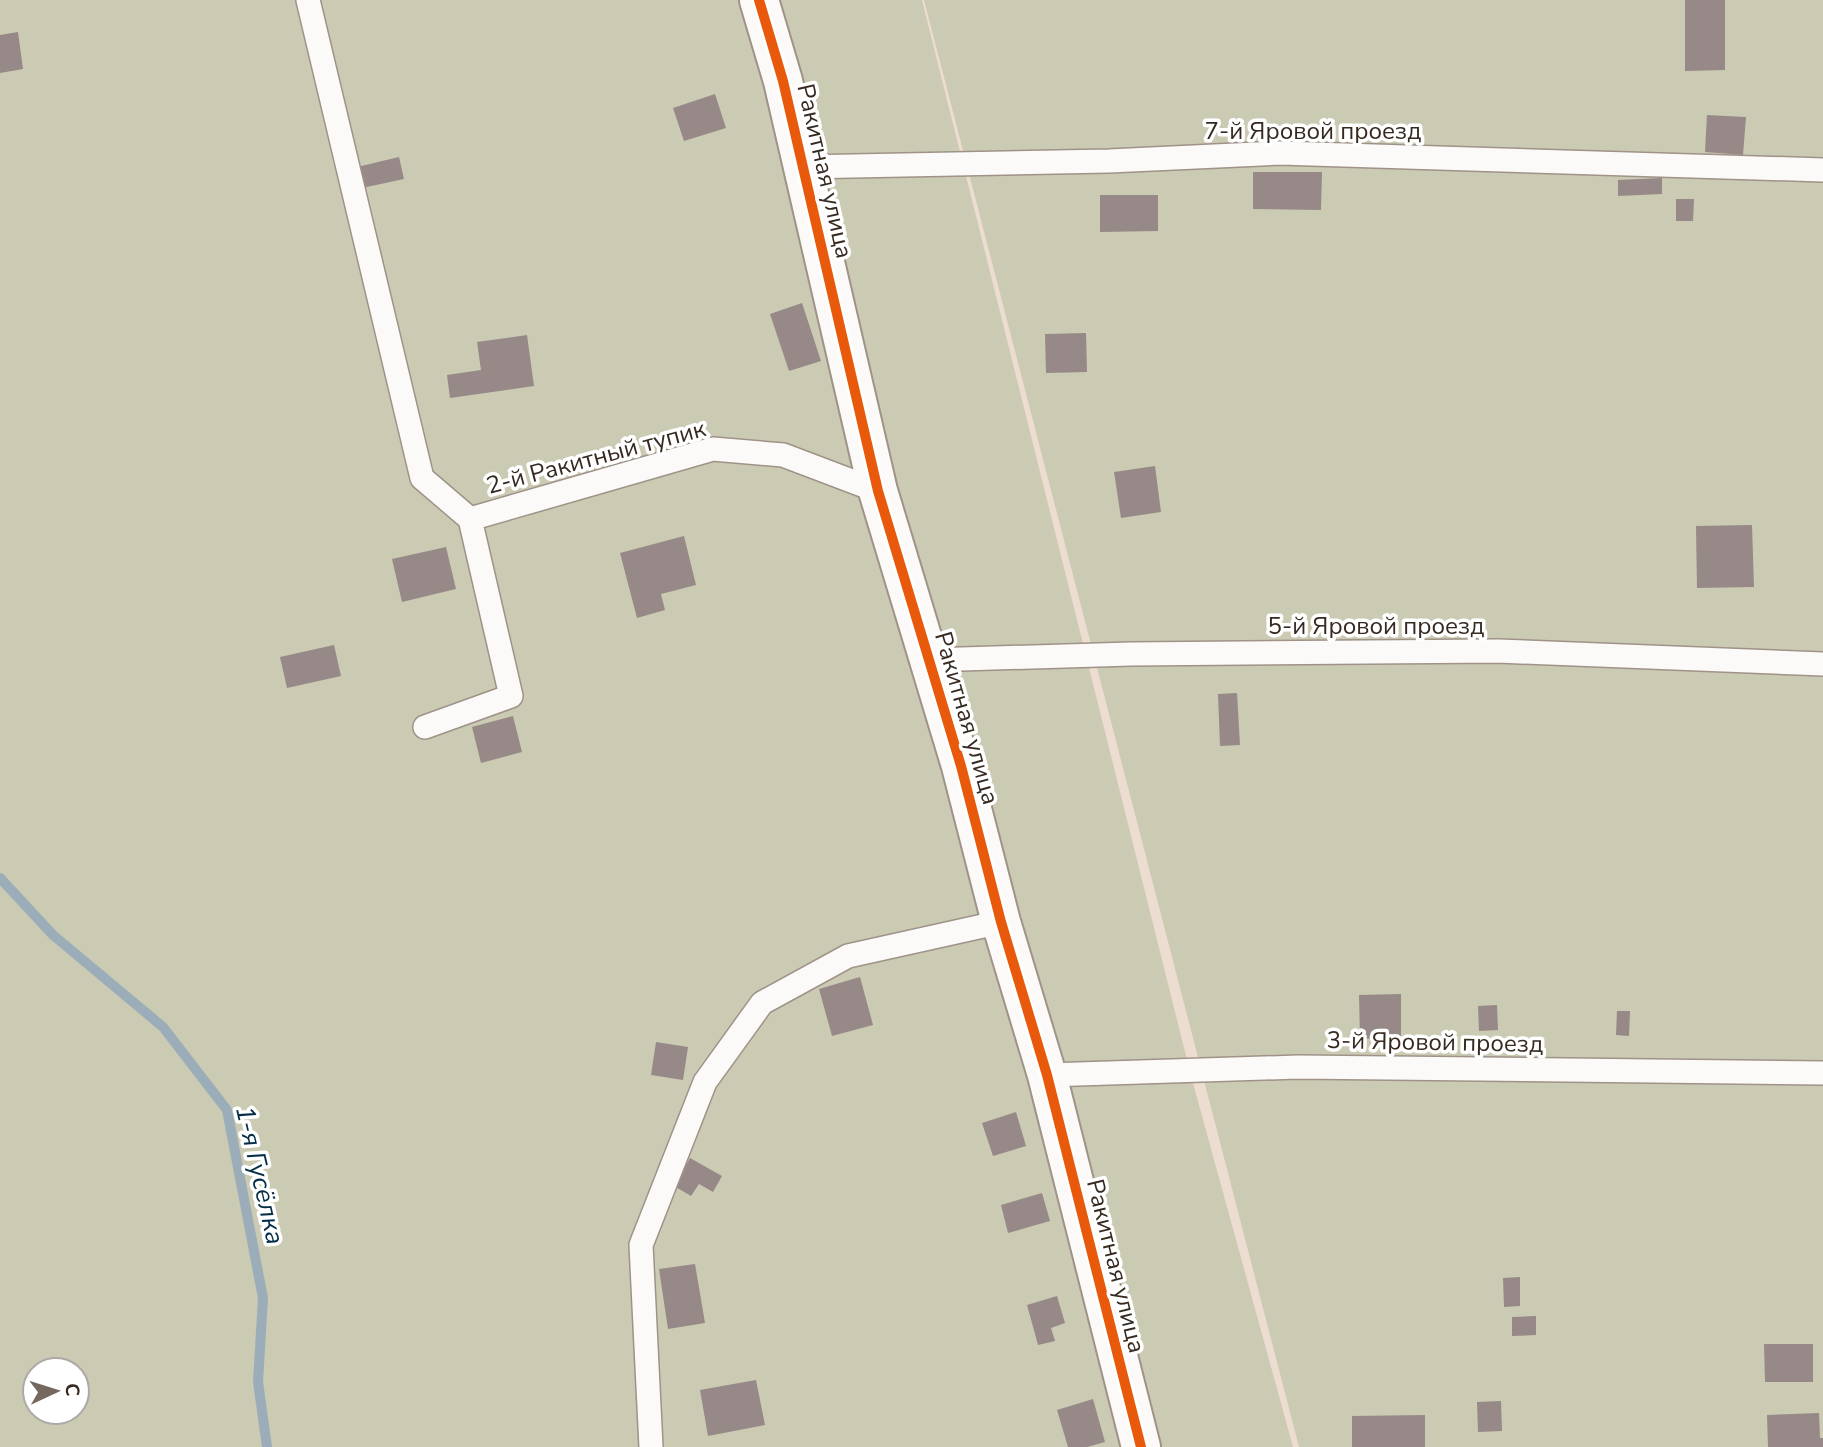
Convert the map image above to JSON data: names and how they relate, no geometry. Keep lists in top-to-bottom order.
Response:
{
  "streets": {
    "street": ["Ракитная улица"],
    "lane": [
      "7-й Яровой проезд",
      "2-й Ракитный тупик",
      "5-й Яровой проезд",
      "3-й Яровой проезд"
    ]
  },
  "crossings": [
    ["7-й Яровой проезд", "Ракитная улица"],
    ["Ракитная улица", "2-й Ракитный тупик"],
    ["Ракитная улица", "5-й Яровой проезд"],
    ["Ракитная улица", "3-й Яровой проезд"]
  ],
  "water": ["1-я Гусёлка"],
  "north": "right"
}
